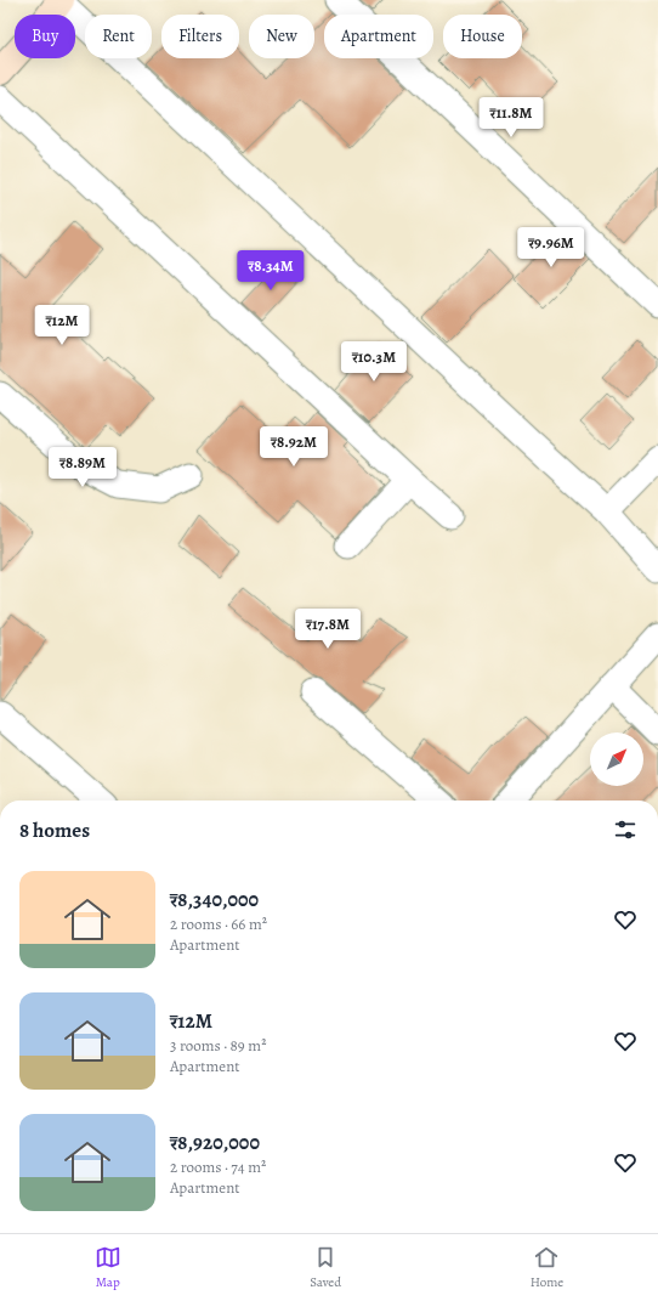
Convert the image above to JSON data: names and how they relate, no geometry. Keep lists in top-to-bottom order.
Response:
{
  "north": "top right",
  "page": {
    "chip": [
      "Buy",
      "Rent",
      "Filters",
      "New",
      "Apartment",
      "House"
    ],
    "price": [
      "₹11.8M",
      "₹9.96M",
      "₹8.34M",
      "₹12M",
      "₹10.3M",
      "₹8.92M",
      "₹8.89M",
      "₹17.8M"
    ],
    "heading": "8 homes",
    "list": [
      {
        "name": "₹8,340,000",
        "note": "2 rooms · 66 m² · Apartment"
      },
      {
        "name": "₹12M",
        "note": "3 rooms · 89 m² · Apartment"
      },
      {
        "name": "₹8,920,000",
        "note": "2 rooms · 74 m² · Apartment"
      }
    ],
    "tabs": ["Map", "Saved", "Home"]
  }
}
